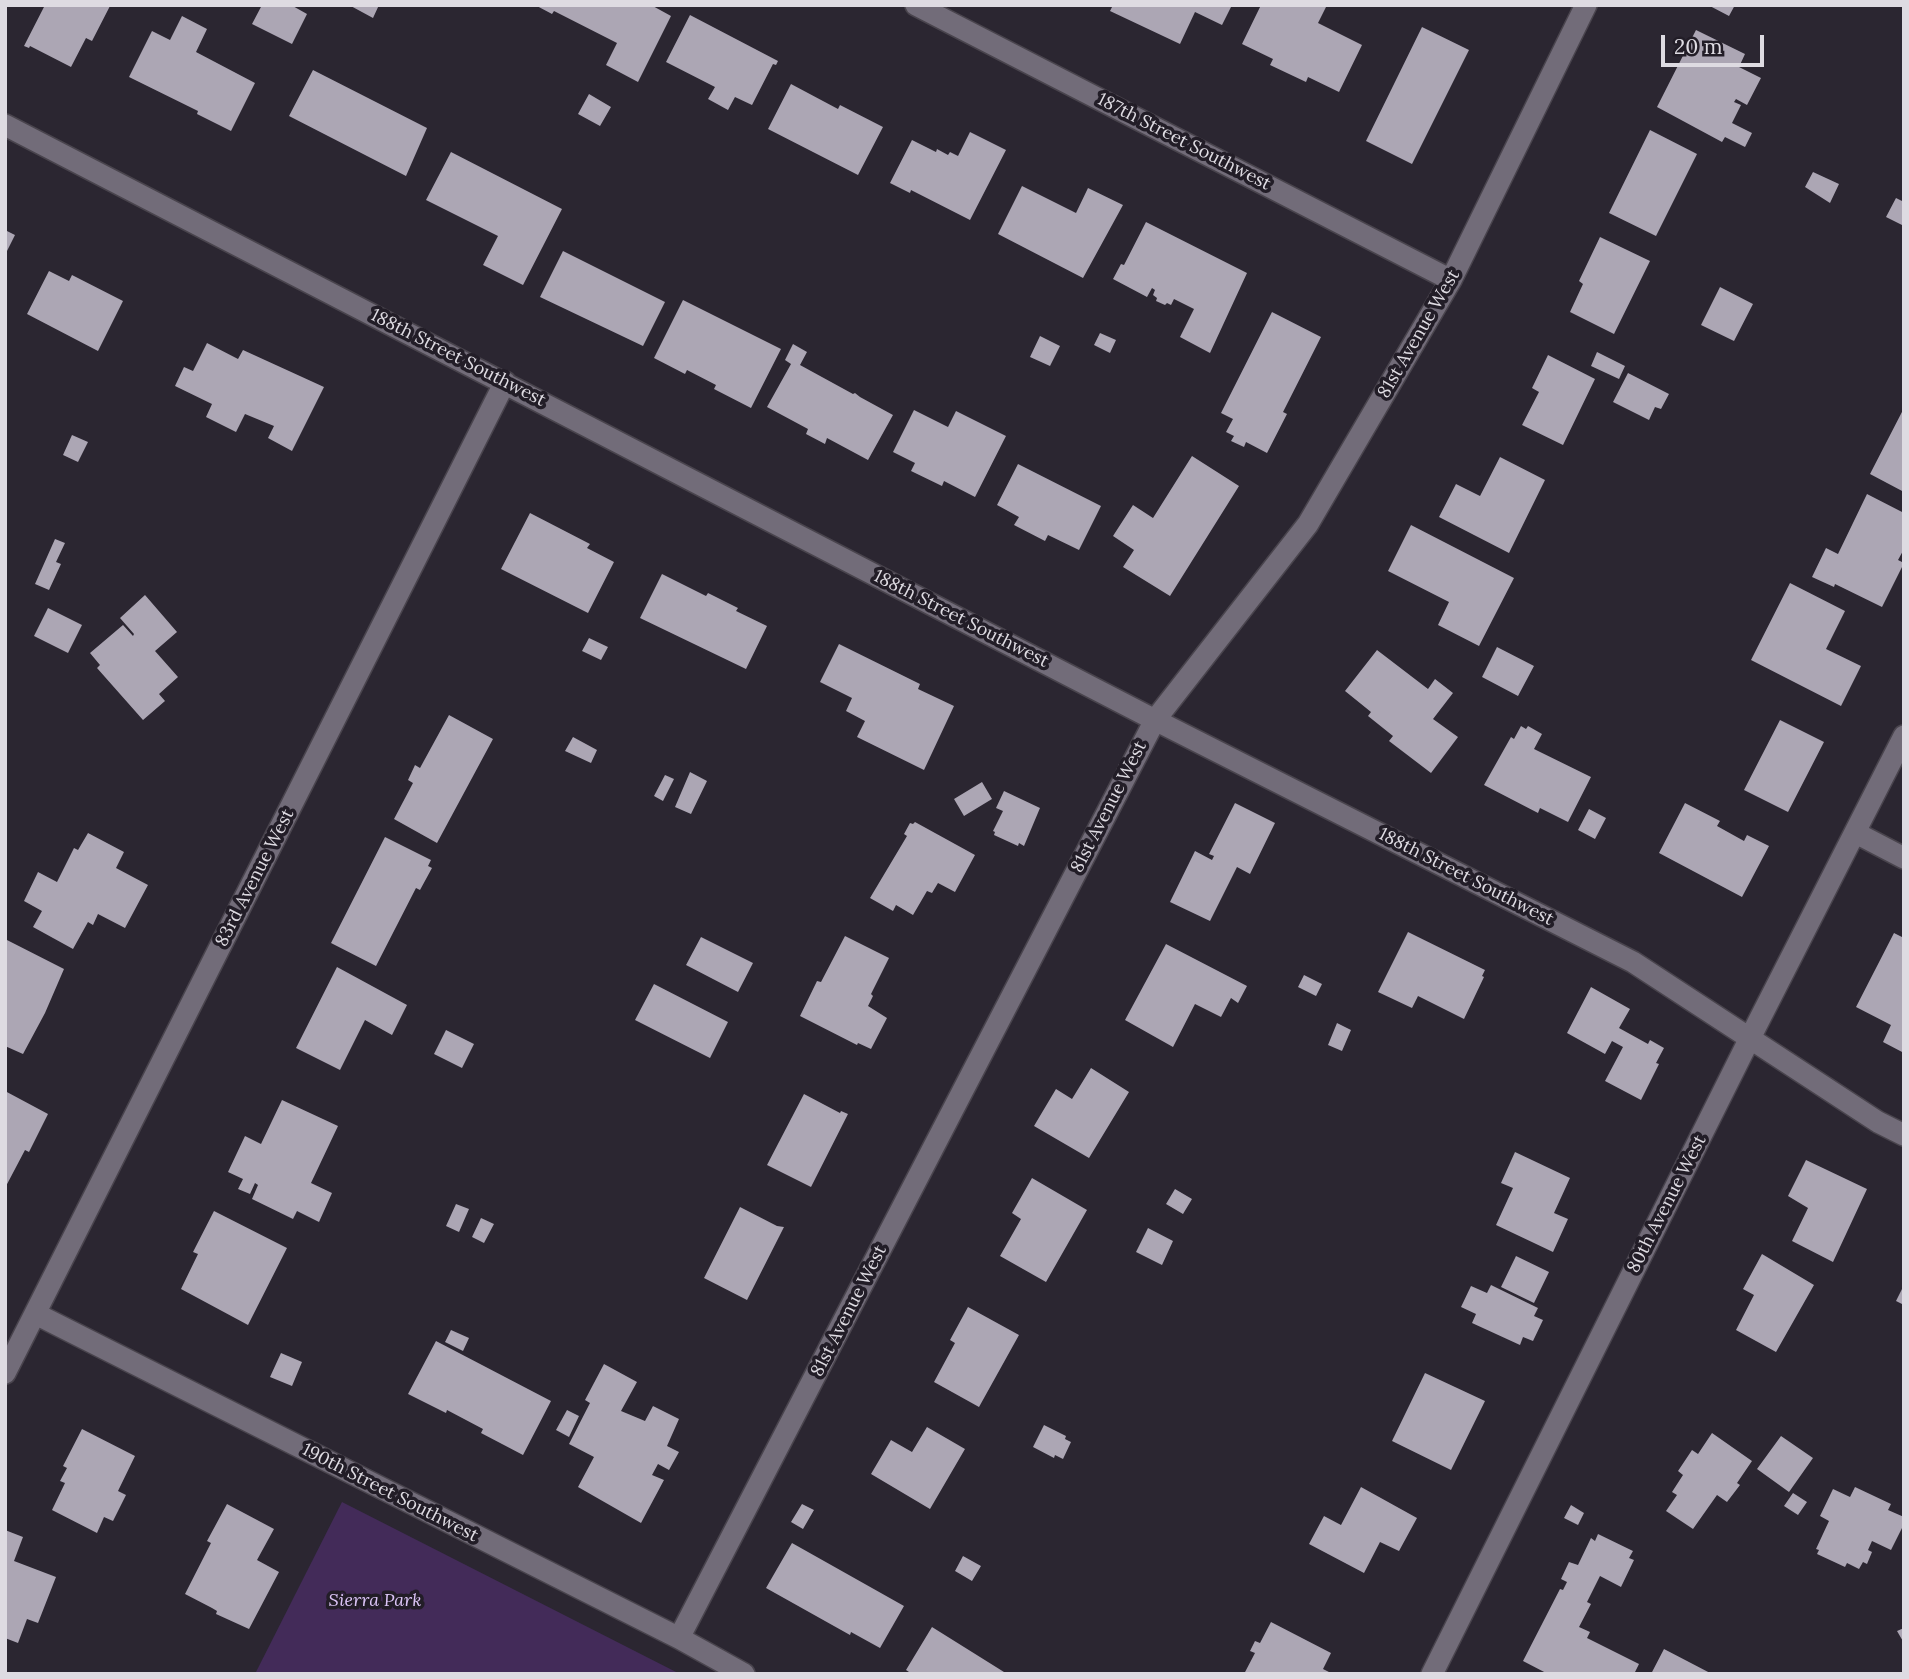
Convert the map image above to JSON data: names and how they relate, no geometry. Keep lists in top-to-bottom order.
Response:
{
  "streets": {
    "street": [
      "187th Street Southwest",
      "81st Avenue West",
      "188th Street Southwest",
      "83rd Avenue West",
      "80th Avenue West",
      "190th Street Southwest"
    ]
  },
  "crossings": [
    ["187th Street Southwest", "81st Avenue West"],
    ["81st Avenue West", "188th Street Southwest"],
    ["81st Avenue West", "190th Street Southwest"],
    ["188th Street Southwest", "83rd Avenue West"],
    ["188th Street Southwest", "80th Avenue West"],
    ["83rd Avenue West", "190th Street Southwest"]
  ],
  "parks": ["Sierra Park"],
  "scale_bar": "20 m"
}
